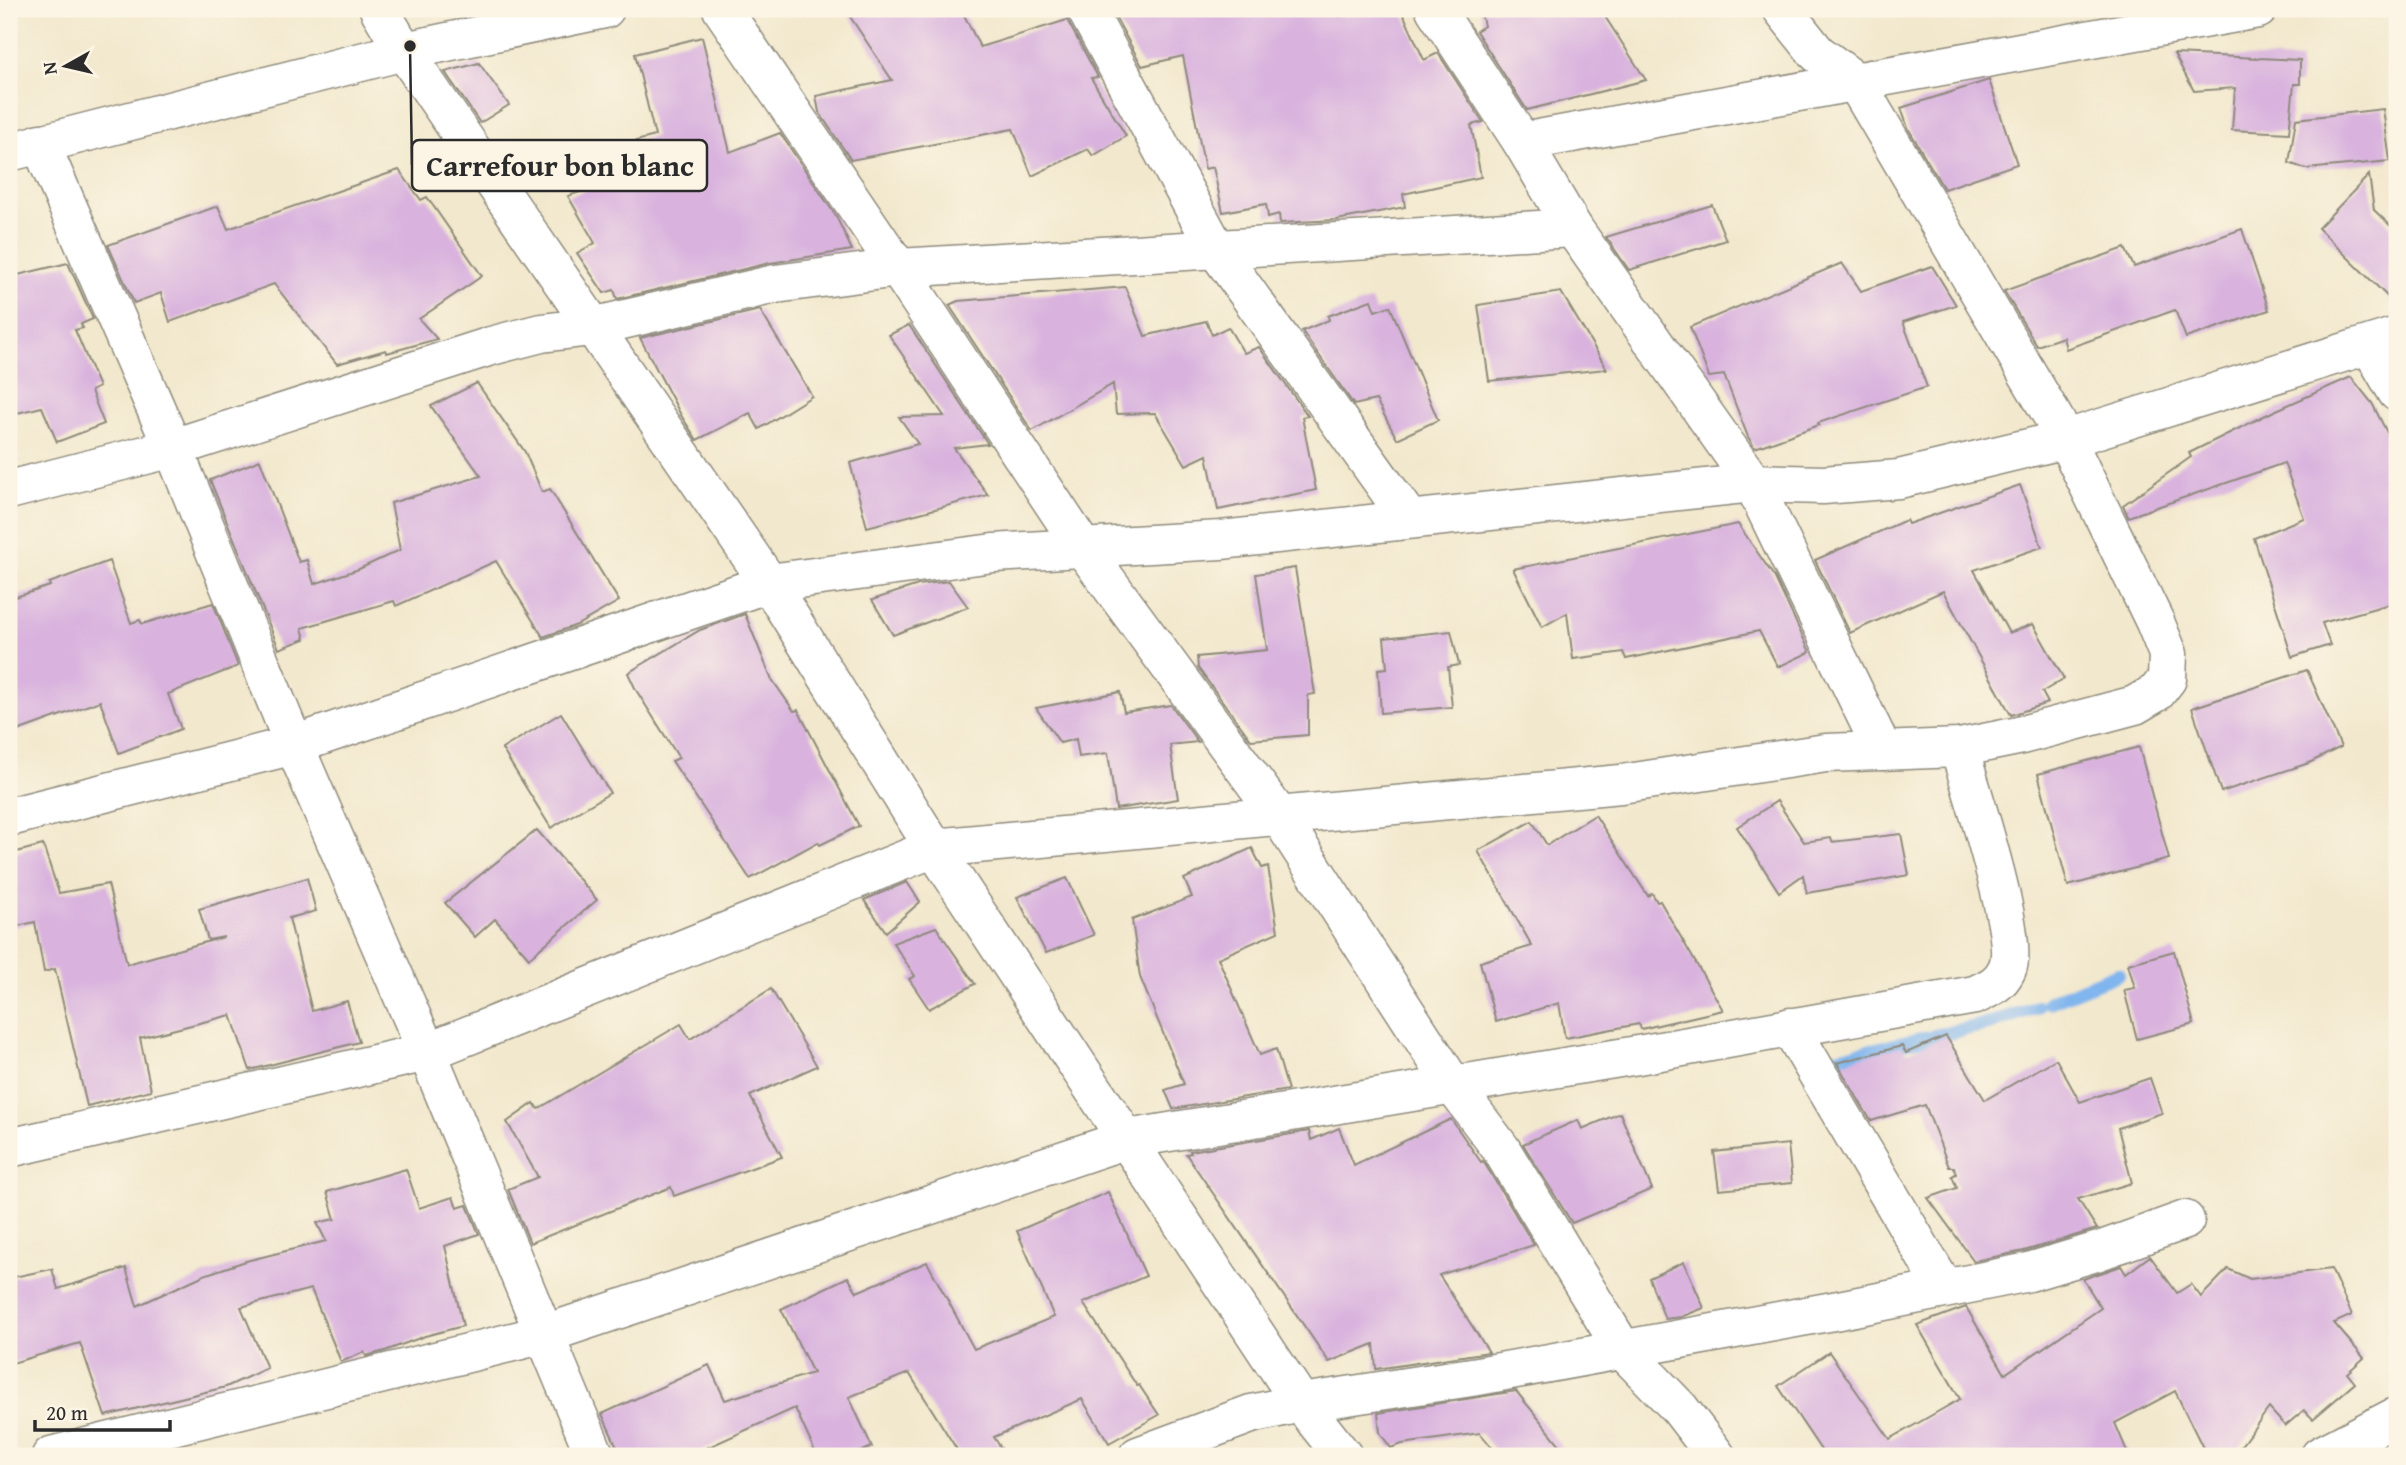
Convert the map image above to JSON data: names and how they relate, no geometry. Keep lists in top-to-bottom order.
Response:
{
  "places": ["Carrefour bon blanc"],
  "scale_bar": "20 m",
  "north": "left"
}
